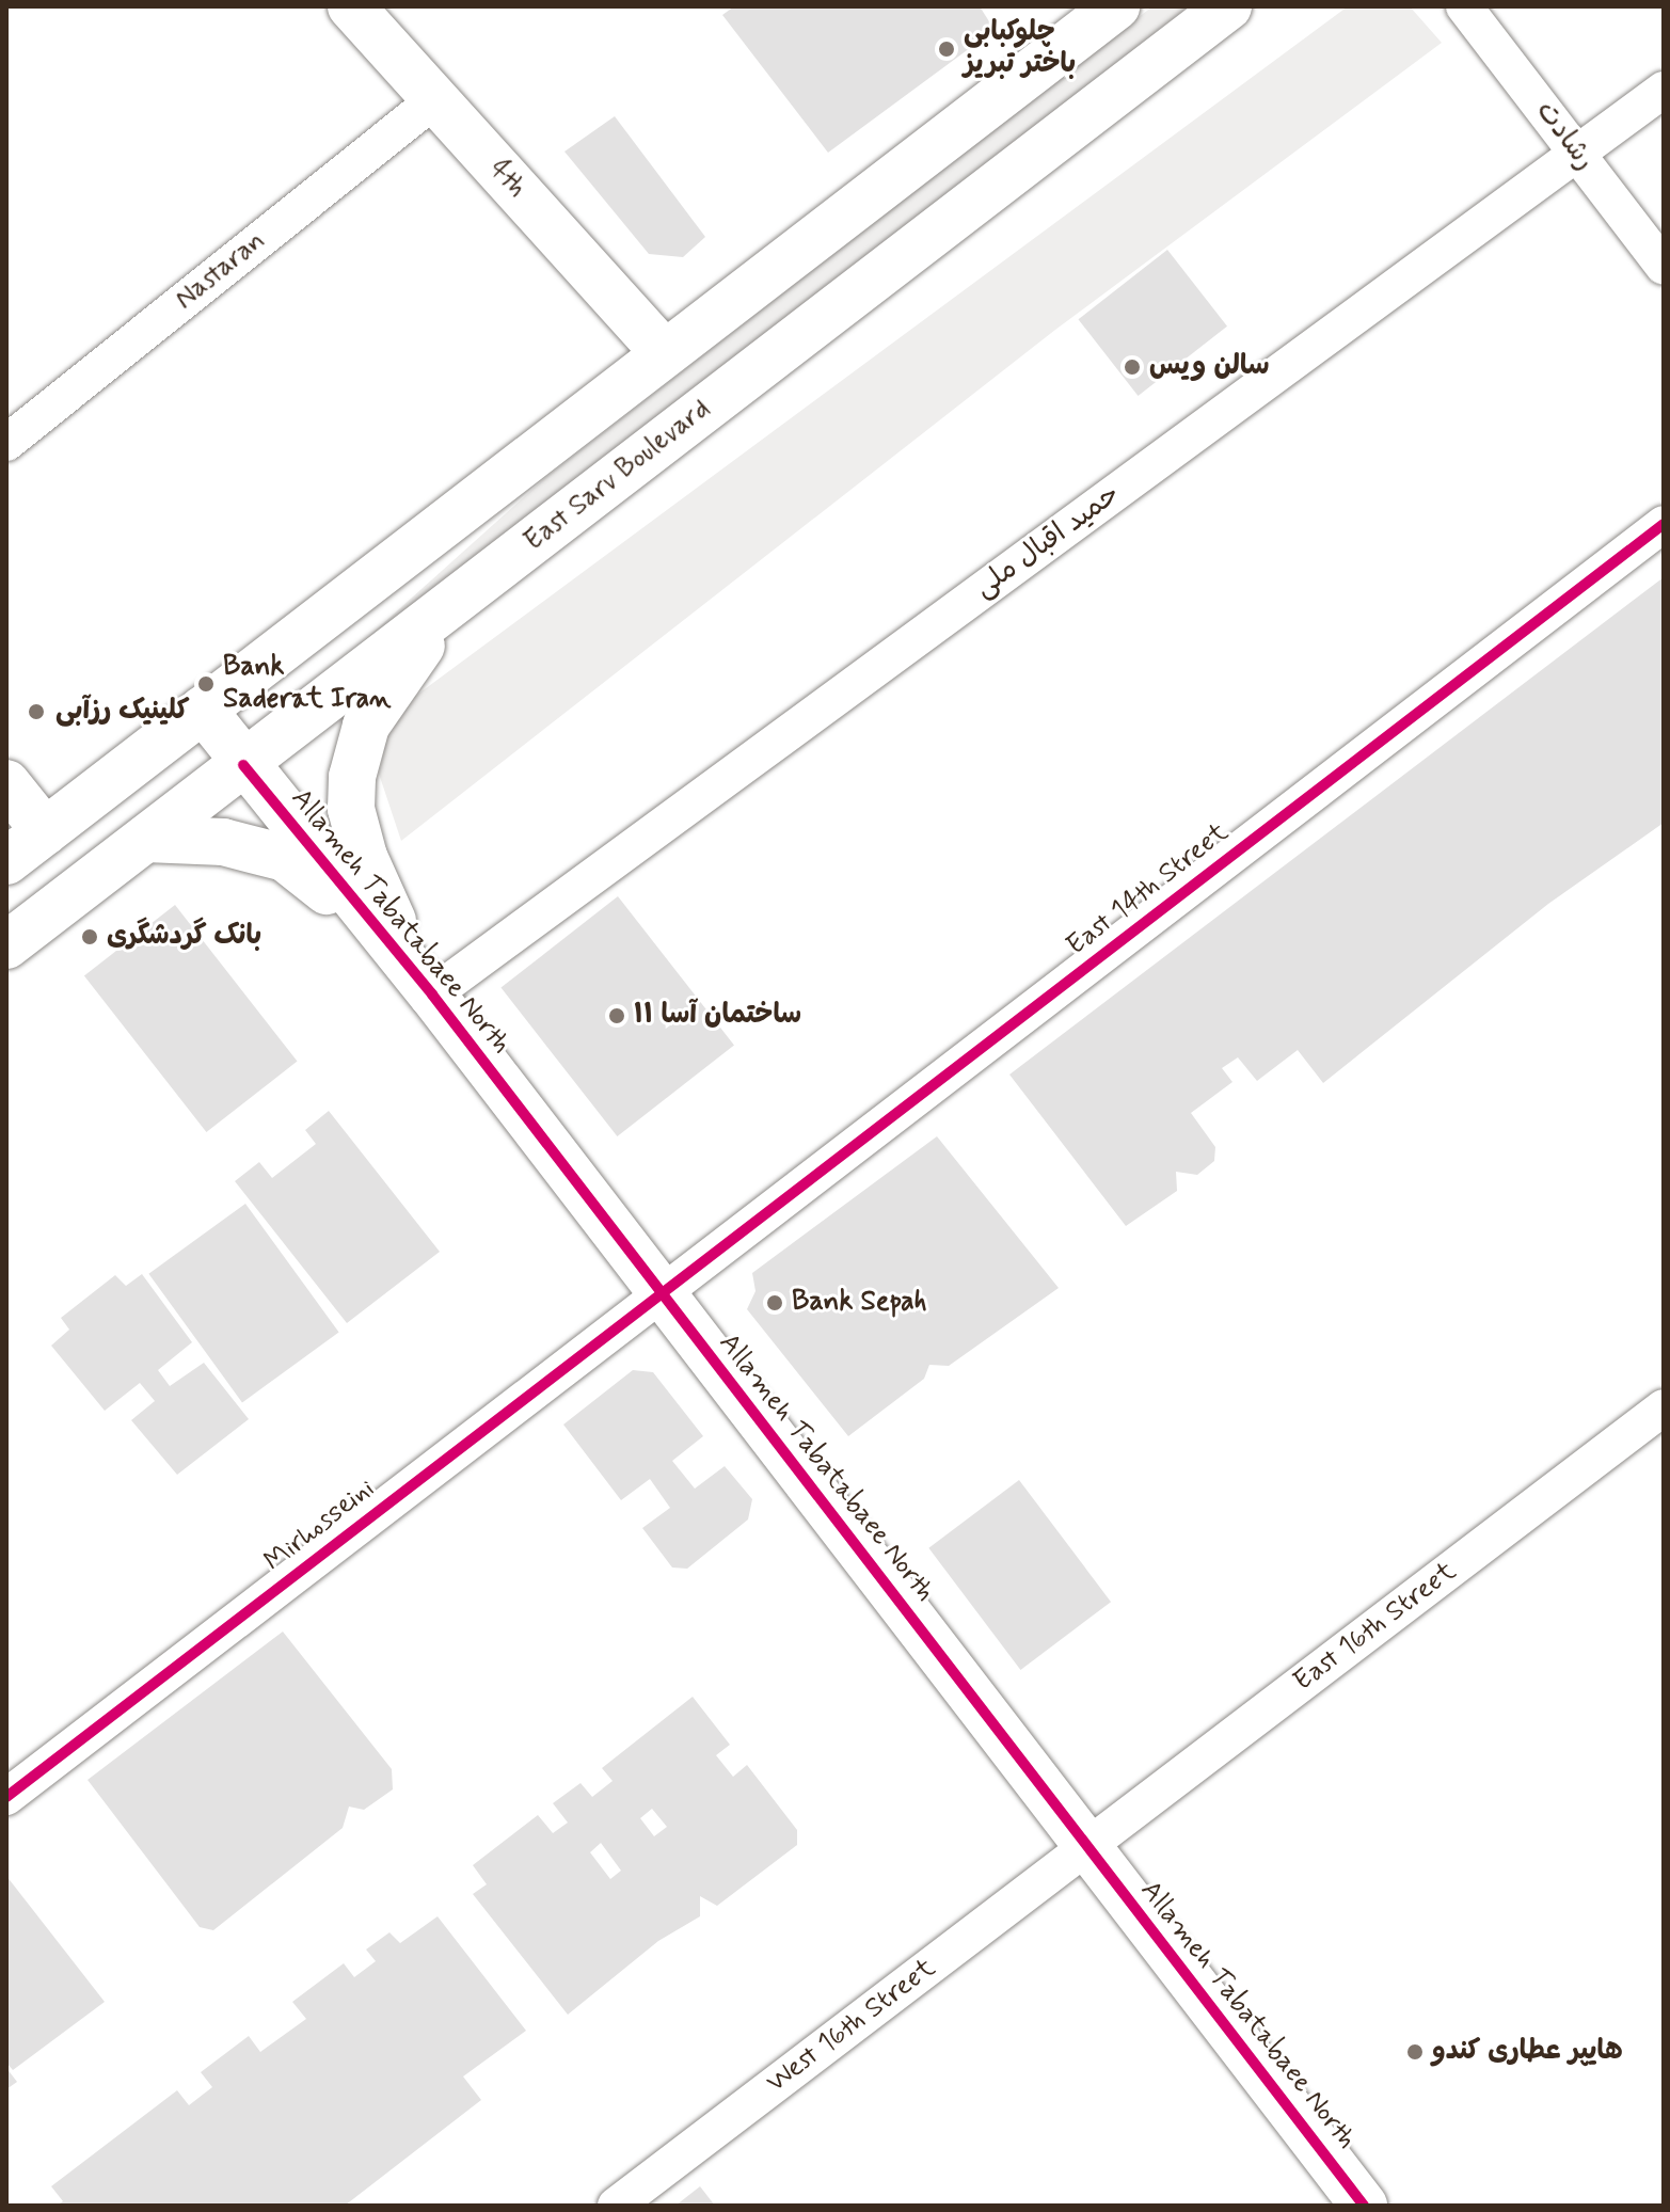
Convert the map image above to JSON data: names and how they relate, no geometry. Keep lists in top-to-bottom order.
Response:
{
  "streets": {
    "street": [
      "رشادت",
      "4th",
      "Nastaran",
      "East Sarv Boulevard",
      "حمید اقبال ملی",
      "East 14th Street",
      "Allameh Tabatabaee North",
      "Mirhosseini",
      "East 16th Street",
      "West 16th Street"
    ]
  },
  "crossings": [
    ["رشادت", "حمید اقبال ملی"],
    ["4th", "Nastaran"],
    ["East Sarv Boulevard", "Allameh Tabatabaee North"],
    ["حمید اقبال ملی", "Allameh Tabatabaee North"],
    ["East 14th Street", "Allameh Tabatabaee North"],
    ["East 14th Street", "Mirhosseini"],
    ["Allameh Tabatabaee North", "Mirhosseini"],
    ["Allameh Tabatabaee North", "East 16th Street"],
    ["Allameh Tabatabaee North", "West 16th Street"],
    ["East 16th Street", "West 16th Street"]
  ],
  "places": [
    "چلوکبابی باختر تبریز",
    "سالن ویس",
    "Bank Saderat Iran",
    "کلینیک رزآبی",
    "بانک گردشگری",
    "ساختمان آسا ۱۱",
    "Bank Sepah",
    "هایپر عطاری کندو"
  ]
}
